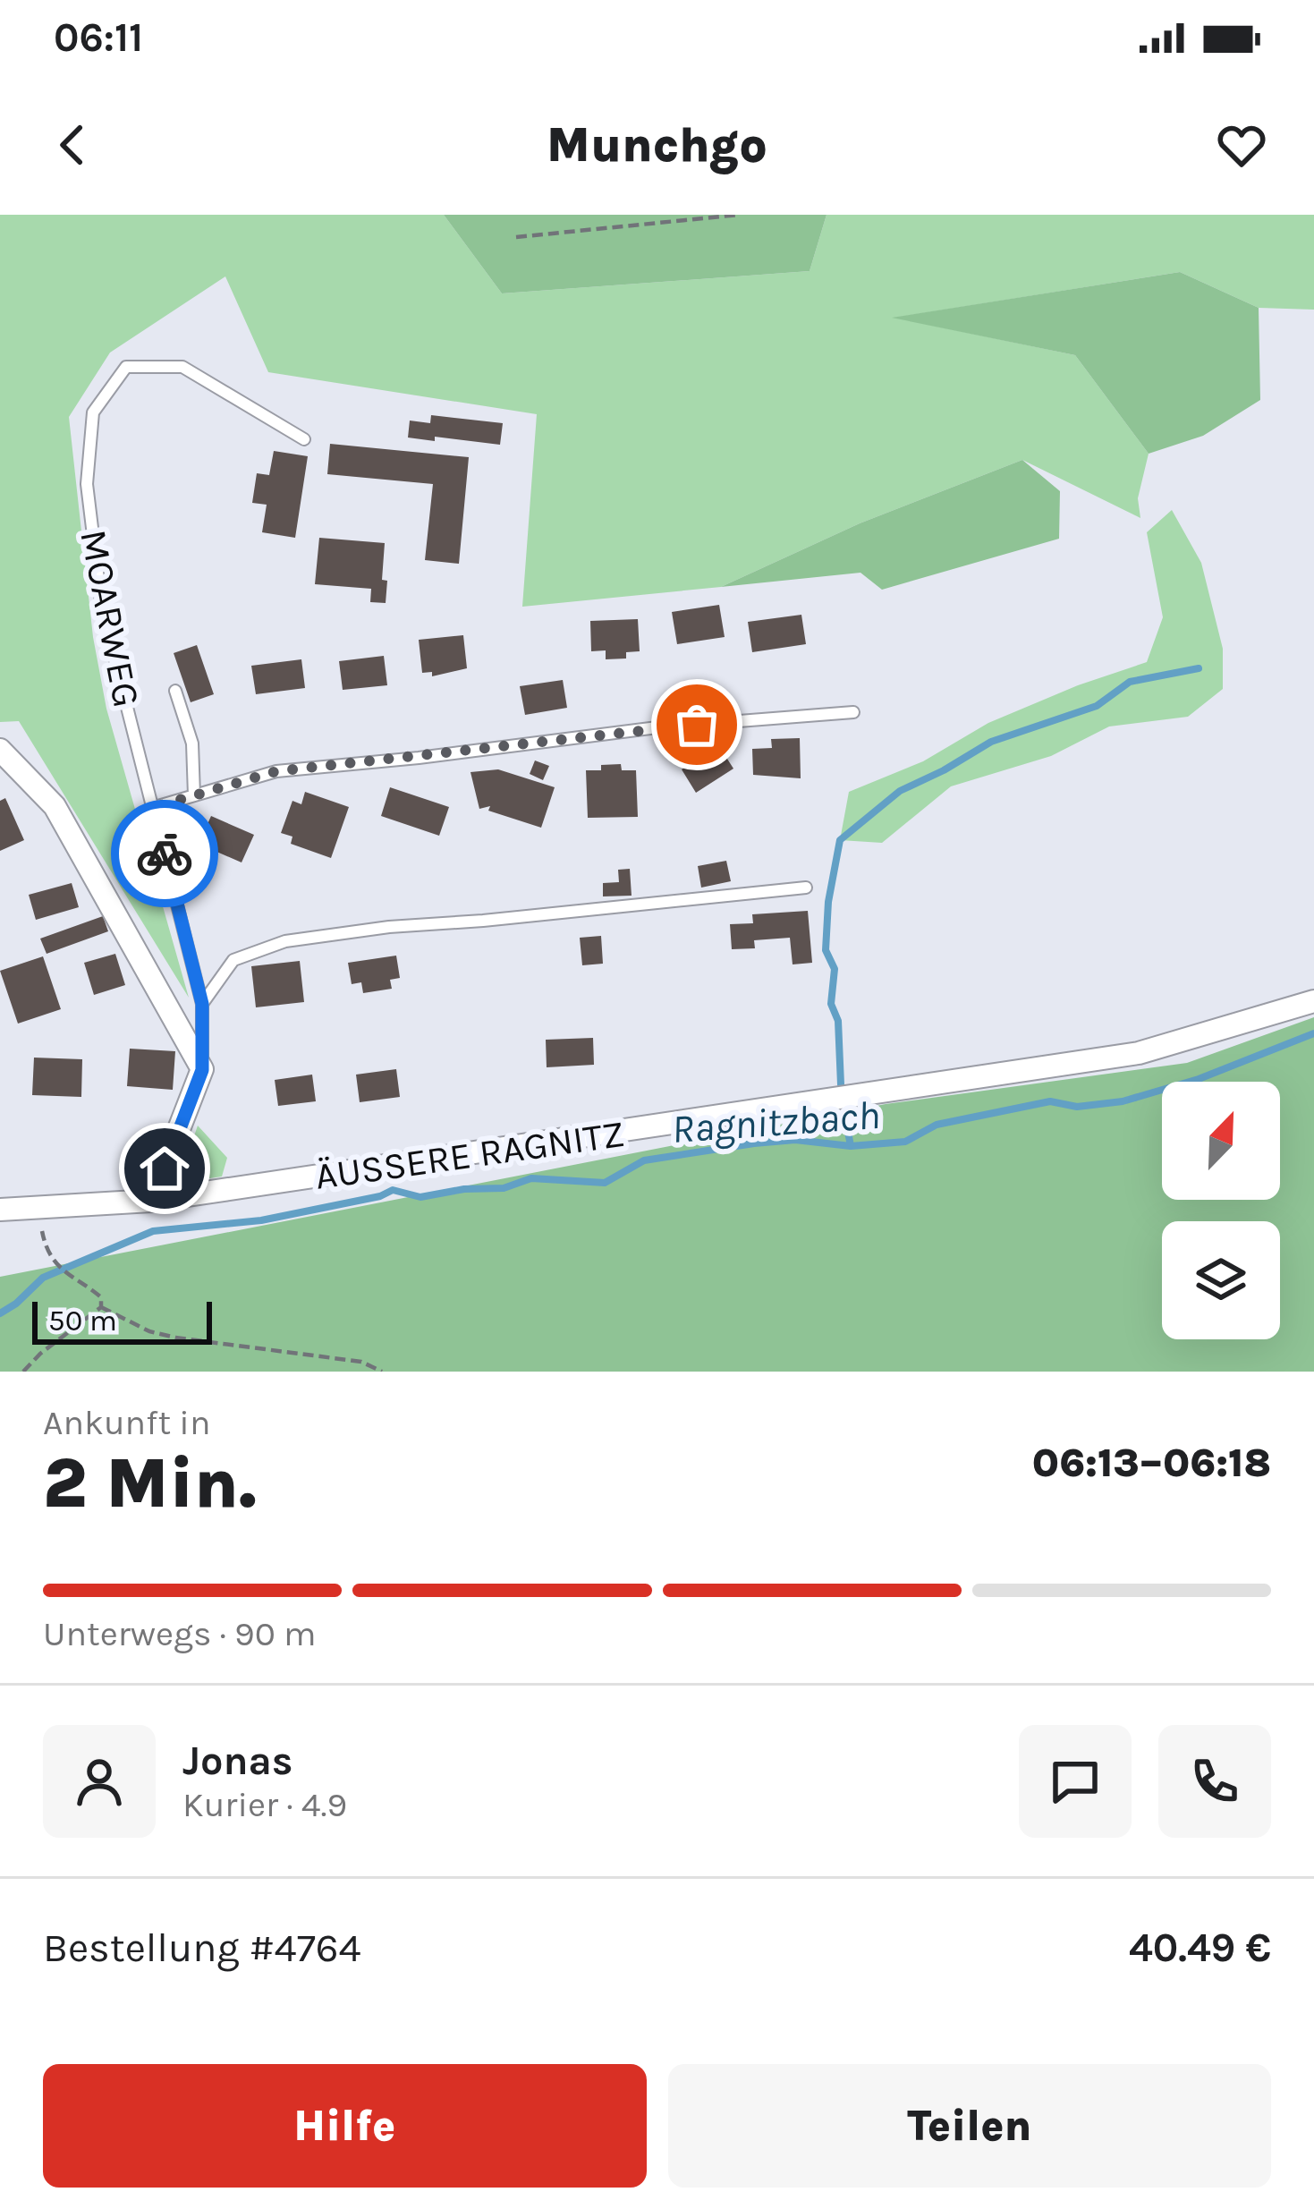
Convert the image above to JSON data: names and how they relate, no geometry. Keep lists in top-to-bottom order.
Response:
{
  "streets": {
    "street": ["ÄUSSERE RAGNITZ"],
    "lane": ["MOARWEG"]
  },
  "water": ["Ragnitzbach"],
  "scale_bar": "50 m",
  "north": "top right",
  "page": {
    "status": "06:11",
    "header": "Munchgo",
    "scale": "50 m",
    "heading": ["2 Min.", "Ankunft in", "06:13–06:18"],
    "panel": [
      "Jonas",
      "Kurier · 4.9",
      "Bestellung #4764",
      "40.49 €"
    ],
    "bar": "Unterwegs · 90 m",
    "buttons": ["Hilfe", "Teilen"]
  }
}
